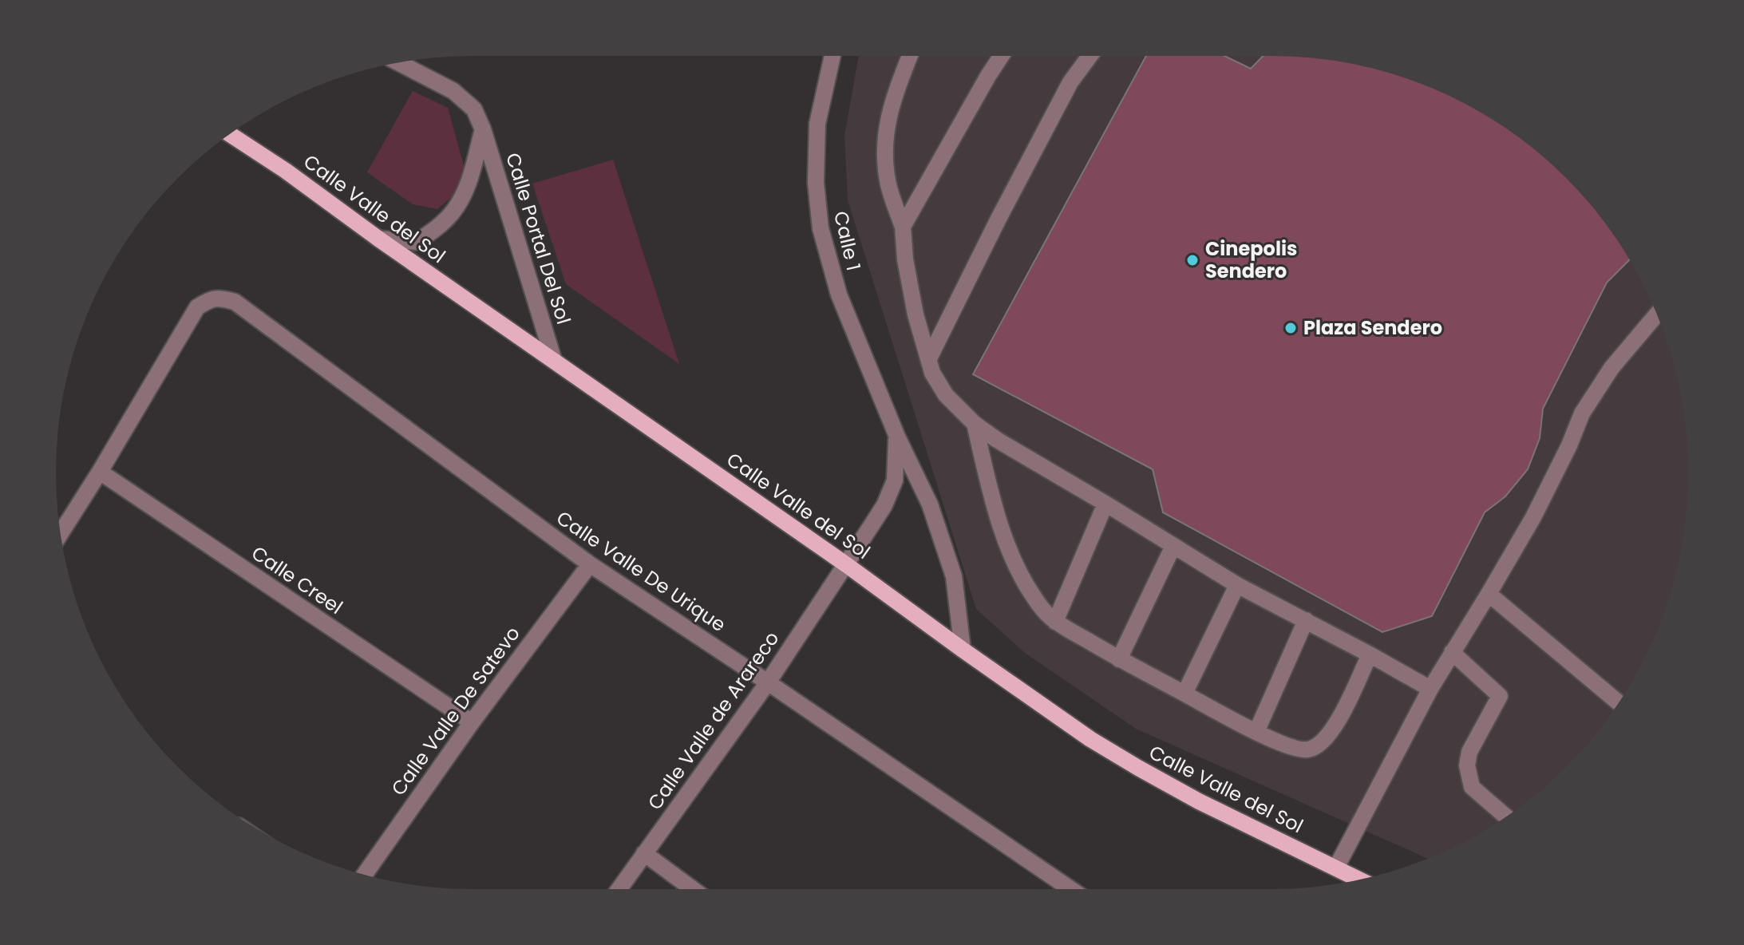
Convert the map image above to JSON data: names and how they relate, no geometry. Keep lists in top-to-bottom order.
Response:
{
  "streets": {
    "main road": ["Calle Valle del Sol"],
    "street": [
      "Calle Portal Del Sol",
      "Calle 1",
      "Calle Valle De Urique",
      "Calle Creel",
      "Calle Valle De Satevo",
      "Calle Valle de Arareco"
    ]
  },
  "crossings": [
    ["Calle Valle del Sol", "Calle Portal Del Sol"],
    ["Calle Valle del Sol", "Calle 1"],
    ["Calle Valle del Sol", "Calle Valle de Arareco"],
    ["Calle 1", "Calle Valle de Arareco"],
    ["Calle Valle De Urique", "Calle Creel"],
    ["Calle Valle De Urique", "Calle Valle De Satevo"],
    ["Calle Valle De Urique", "Calle Valle de Arareco"],
    ["Calle Creel", "Calle Valle De Satevo"]
  ],
  "places": ["Cinepolis Sendero", "Plaza Sendero"]
}
